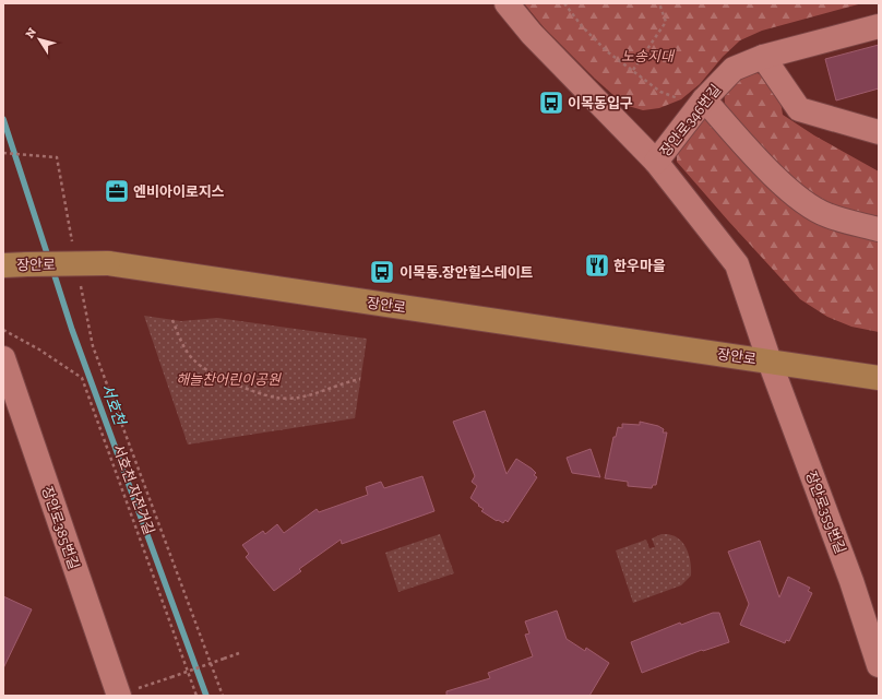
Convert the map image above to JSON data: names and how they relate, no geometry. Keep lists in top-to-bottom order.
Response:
{
  "streets": {
    "main road": ["장안로"],
    "street": ["장안로346번길", "장안로359번길", "장안로385번길"],
    "path": ["서호천 자전거길"]
  },
  "crossings": [
    ["장안로346번길", "장안로"],
    ["장안로", "장안로359번길"]
  ],
  "water": ["서호천"],
  "parks": ["노송지대", "해늘찬어린이공원"],
  "places": {
    "bus stop": ["이목동입구", "이목동.장안힐스테이트"],
    "office": ["엔비아이로지스"],
    "restaurant": ["한우마을"]
  },
  "north": "top left"
}
